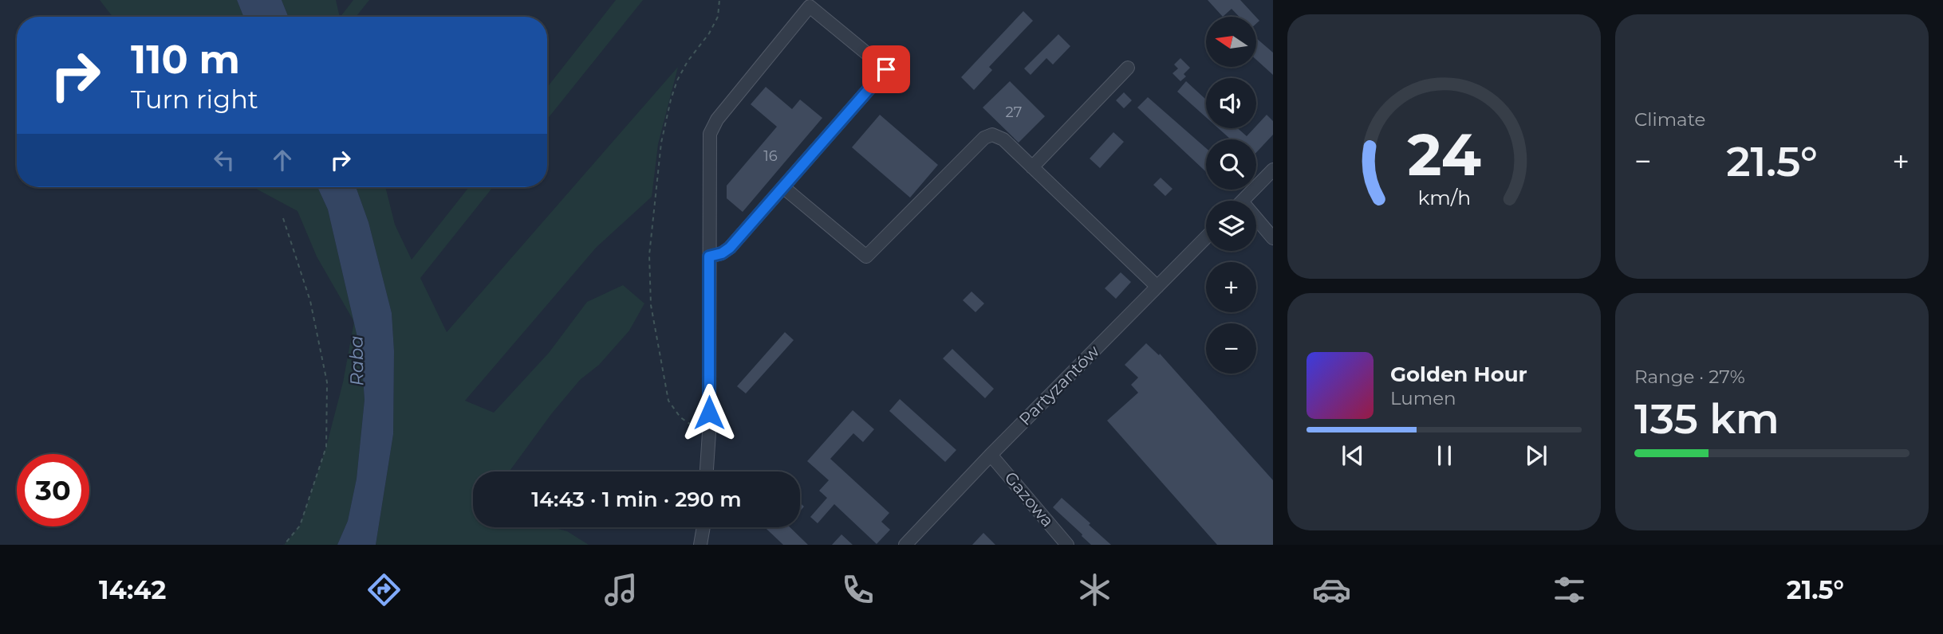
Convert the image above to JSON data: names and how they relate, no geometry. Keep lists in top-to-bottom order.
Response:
{
  "streets": {
    "street": ["Partyzantów", "Gazowa"]
  },
  "crossings": [
    ["Partyzantów", "Gazowa"]
  ],
  "water": ["Raba"],
  "house_numbers": ["27", "16"],
  "north": "left",
  "page": {
    "tile": [
      "Climate",
      ["Range · 27%", "135 km"]
    ],
    "map_buttons": ["+", "−"],
    "turn": ["110 m", "Turn right"],
    "heat": ["−", "21.5°", "+"],
    "song": ["Golden Hour", "Lumen"],
    "limit": "30",
    "trip": "14:43 · 1 min · 290 m",
    "tabs": ["14:42", "21.5°"],
    "gauge": ["24", "km/h"]
  }
}
